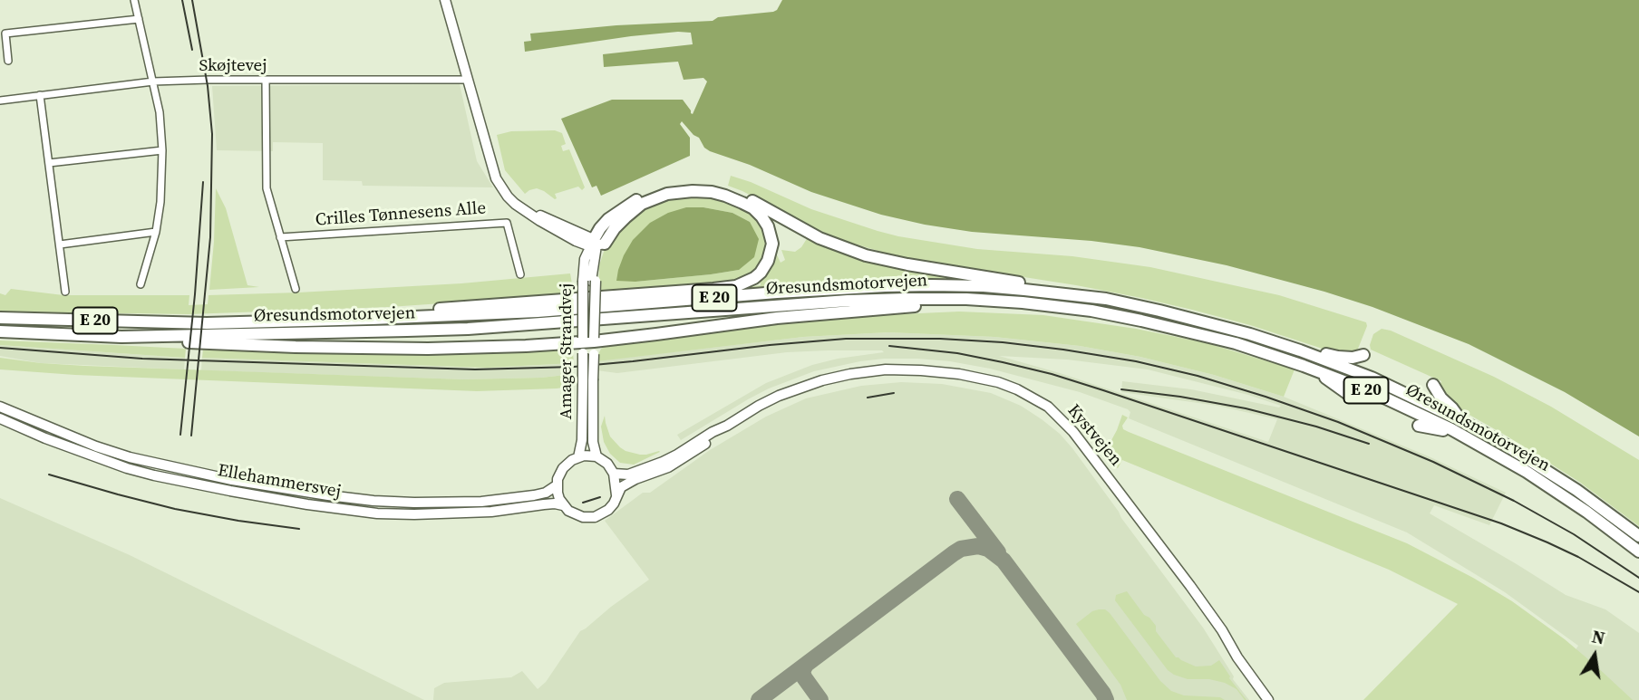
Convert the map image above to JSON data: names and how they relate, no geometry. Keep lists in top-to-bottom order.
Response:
{
  "streets": {
    "highway": ["Øresundsmotorvejen", "E 20"],
    "street": [
      "Skøjtevej",
      "Crilles Tønnesens Alle",
      "Amager Strandvej",
      "Kystvejen",
      "Ellehammersvej"
    ]
  },
  "crossings": [
    ["Amager Strandvej", "Kystvejen"],
    ["Amager Strandvej", "Ellehammersvej"],
    ["Kystvejen", "Ellehammersvej"]
  ],
  "north": "top"
}
